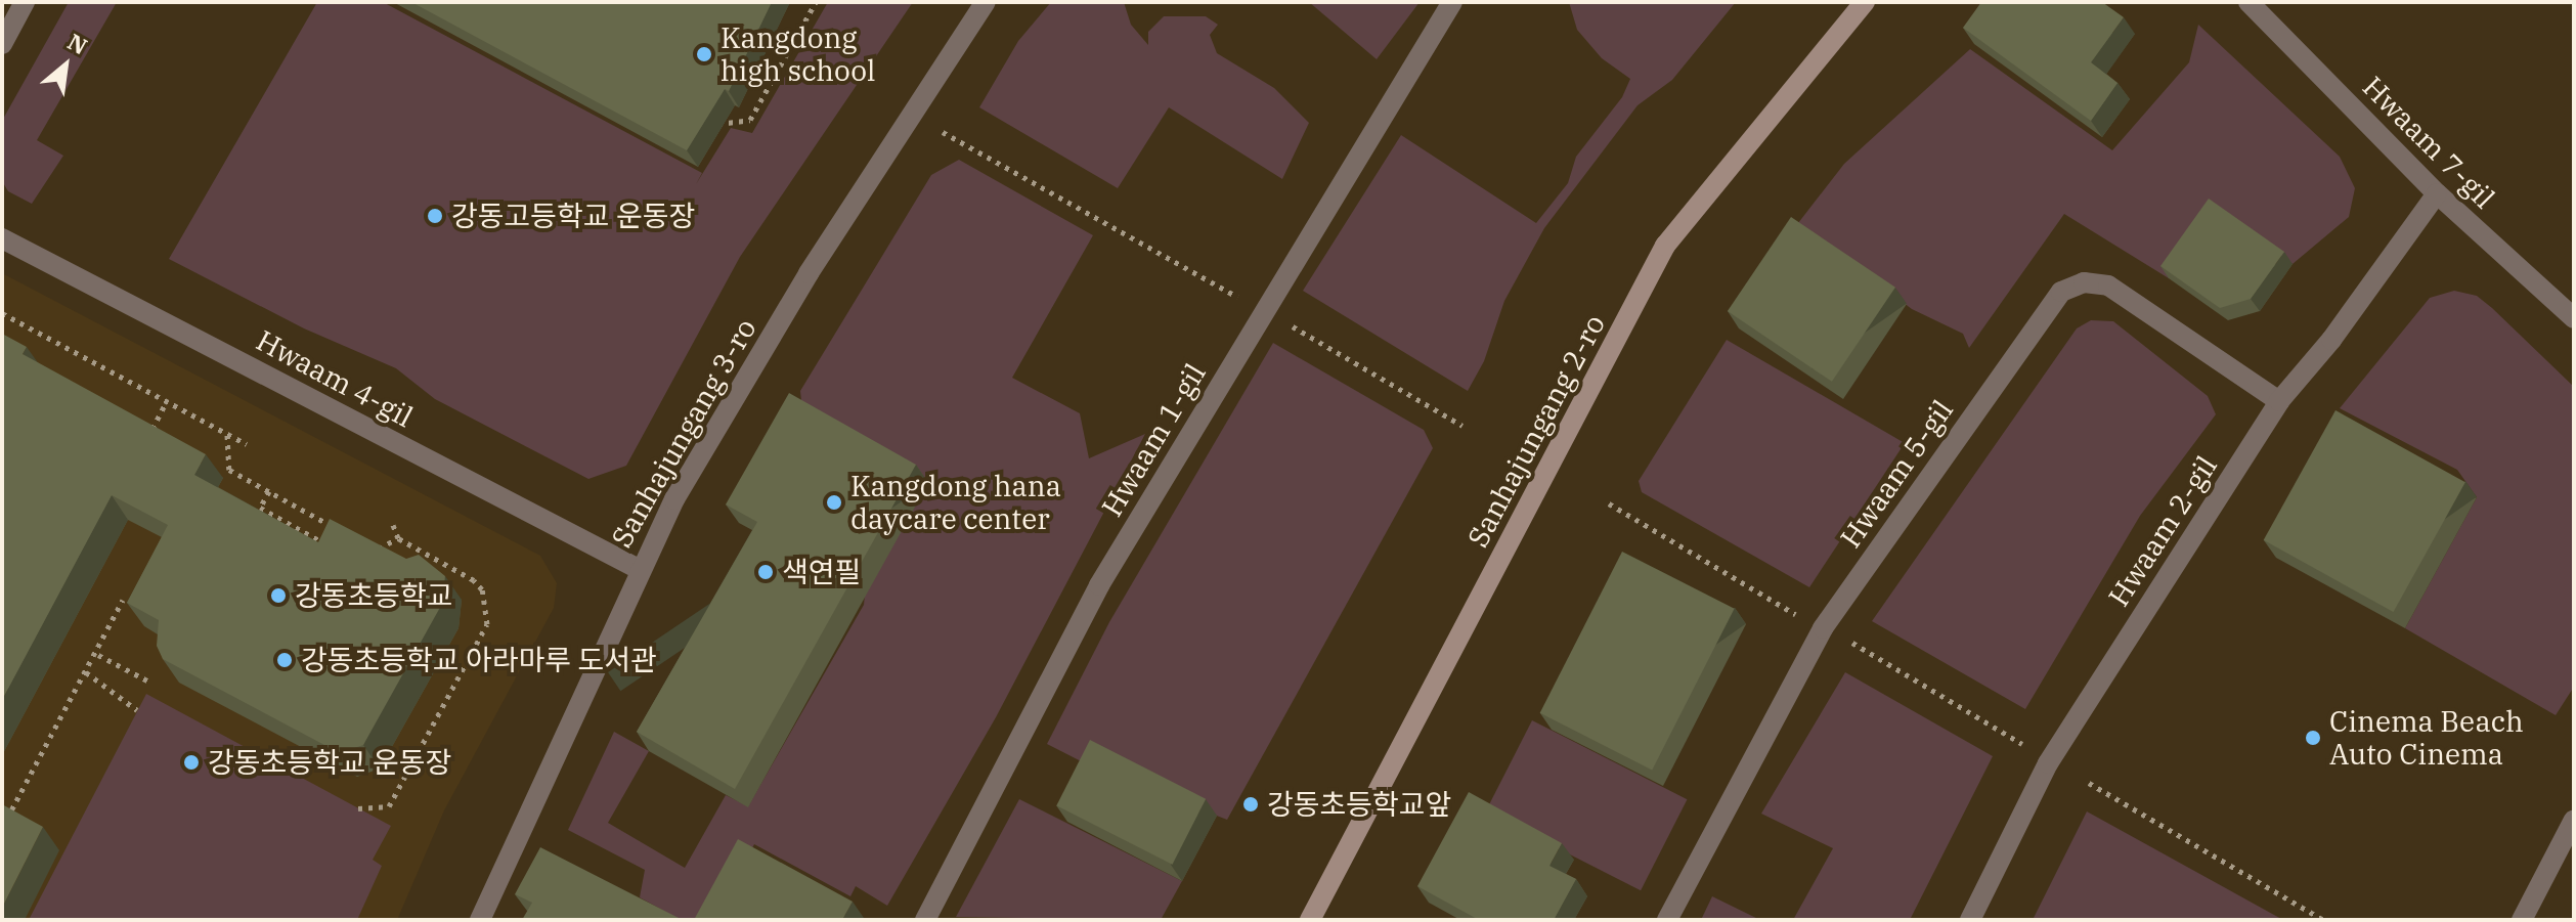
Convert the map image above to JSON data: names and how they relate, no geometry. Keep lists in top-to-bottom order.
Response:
{
  "streets": {
    "main road": ["Sanhajungang 2-ro"],
    "street": [
      "Hwaam 7-gil",
      "Hwaam 4-gil",
      "Sanhajungang 3-ro",
      "Hwaam 1-gil",
      "Hwaam 5-gil",
      "Hwaam 2-gil"
    ]
  },
  "crossings": [
    ["Hwaam 7-gil", "Hwaam 2-gil"],
    ["Hwaam 4-gil", "Sanhajungang 3-ro"],
    ["Hwaam 5-gil", "Hwaam 2-gil"]
  ],
  "places": [
    "Kangdong high school",
    "강동고등학교 운동장",
    "Kangdong hana daycare center",
    "색연필",
    "강동초등학교",
    "강동초등학교 아라마루 도서관",
    "Cinema Beach Auto Cinema",
    "강동초등학교 운동장",
    "강동초등학교앞"
  ],
  "north": "top right"
}
